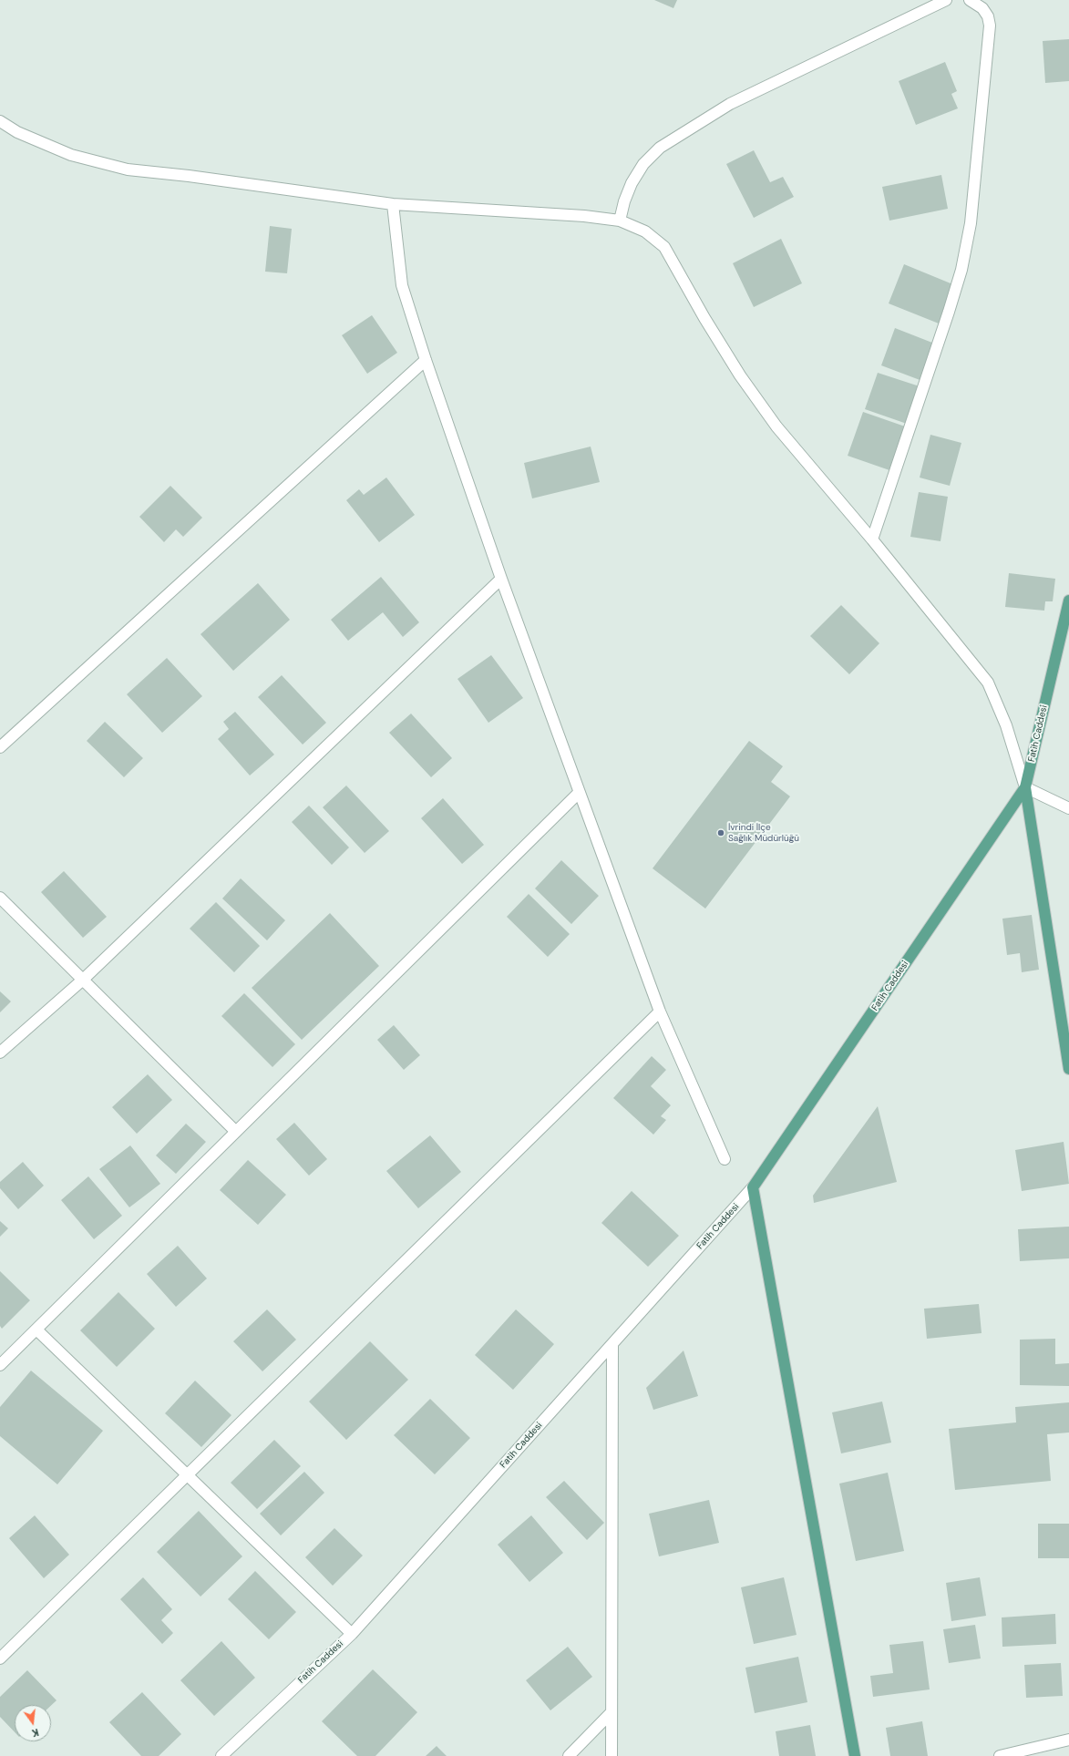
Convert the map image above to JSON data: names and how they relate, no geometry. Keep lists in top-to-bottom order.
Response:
{
  "streets": {
    "main road": ["Fatih Caddesi"]
  },
  "places": ["İvrindi İlçe Sağlık Müdürlüğü"],
  "north": "bottom"
}
